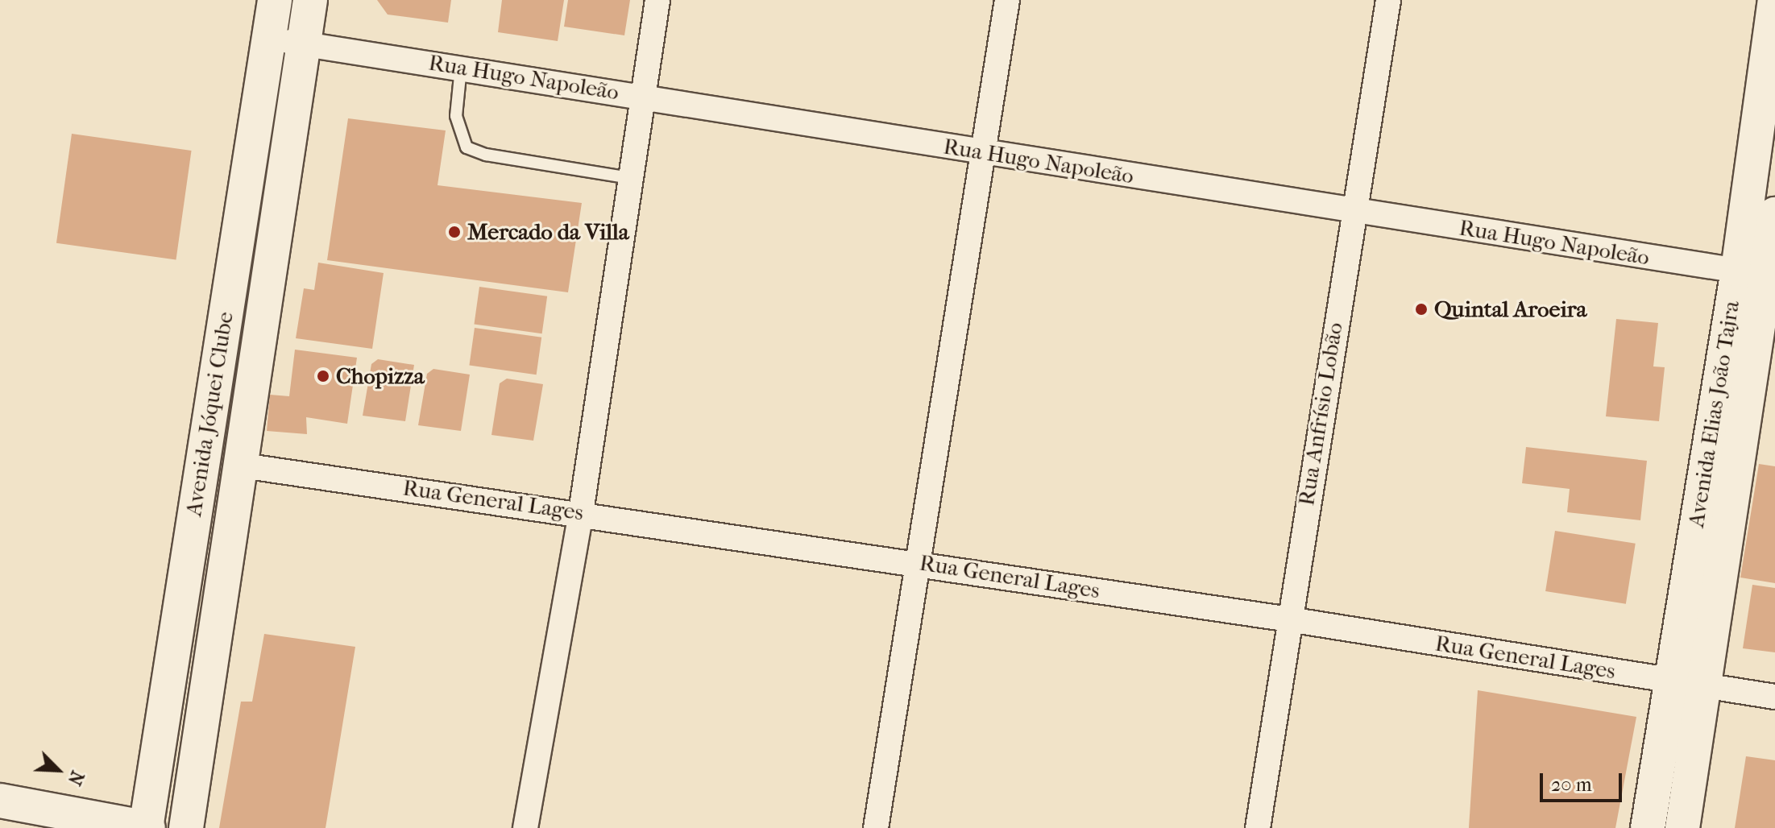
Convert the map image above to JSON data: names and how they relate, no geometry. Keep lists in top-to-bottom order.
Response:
{
  "streets": {
    "main road": ["Avenida Jóquei Clube", "Avenida Elias João Tajra"],
    "street": ["Rua Hugo Napoleão", "Rua Anfrísio Lobão", "Rua General Lages"]
  },
  "crossings": [
    ["Rua Hugo Napoleão", "Avenida Jóquei Clube"],
    ["Rua Hugo Napoleão", "Rua Anfrísio Lobão"],
    ["Rua Hugo Napoleão", "Avenida Elias João Tajra"],
    ["Avenida Jóquei Clube", "Rua General Lages"],
    ["Rua Anfrísio Lobão", "Rua General Lages"],
    ["Avenida Elias João Tajra", "Rua General Lages"]
  ],
  "places": ["Mercado da Villa", "Quintal Aroeira", "Chopizza"],
  "scale_bar": "20 m",
  "north": "bottom right"
}
